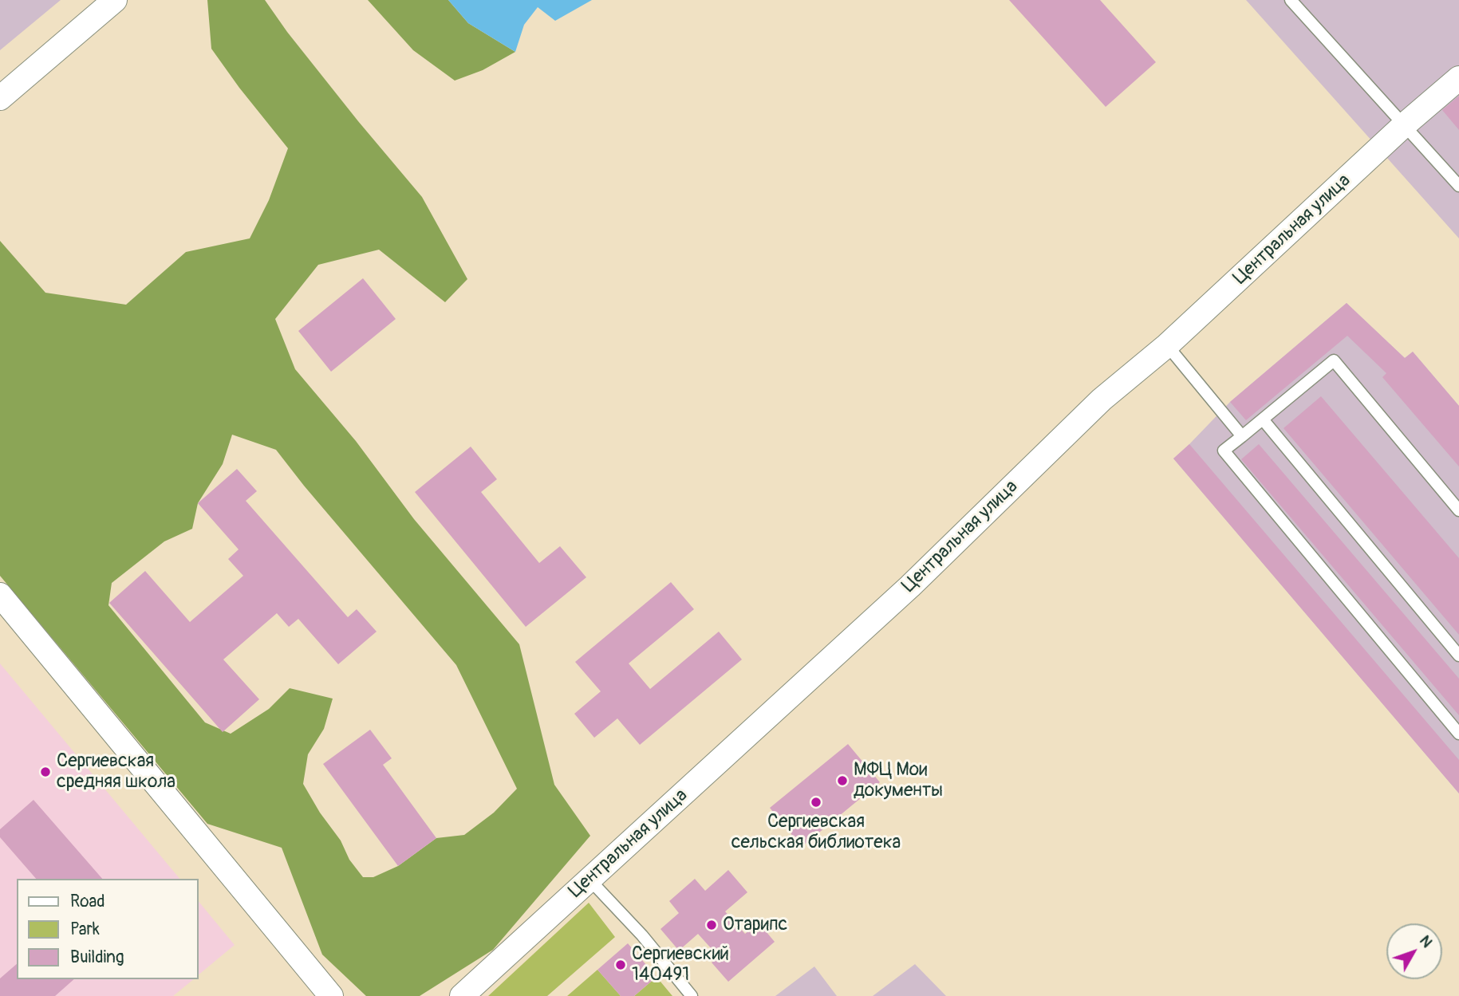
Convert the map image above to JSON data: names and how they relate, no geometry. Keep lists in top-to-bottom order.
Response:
{
  "streets": {
    "street": ["Центральная улица"]
  },
  "places": [
    "Сергиевская средняя школа",
    "МФЦ Мои документы",
    "Сергиевская сельская библиотека",
    "Отарипс",
    "Сергиевский 140491"
  ],
  "legend": ["Road", "Park", "Building"],
  "north": "top right"
}
